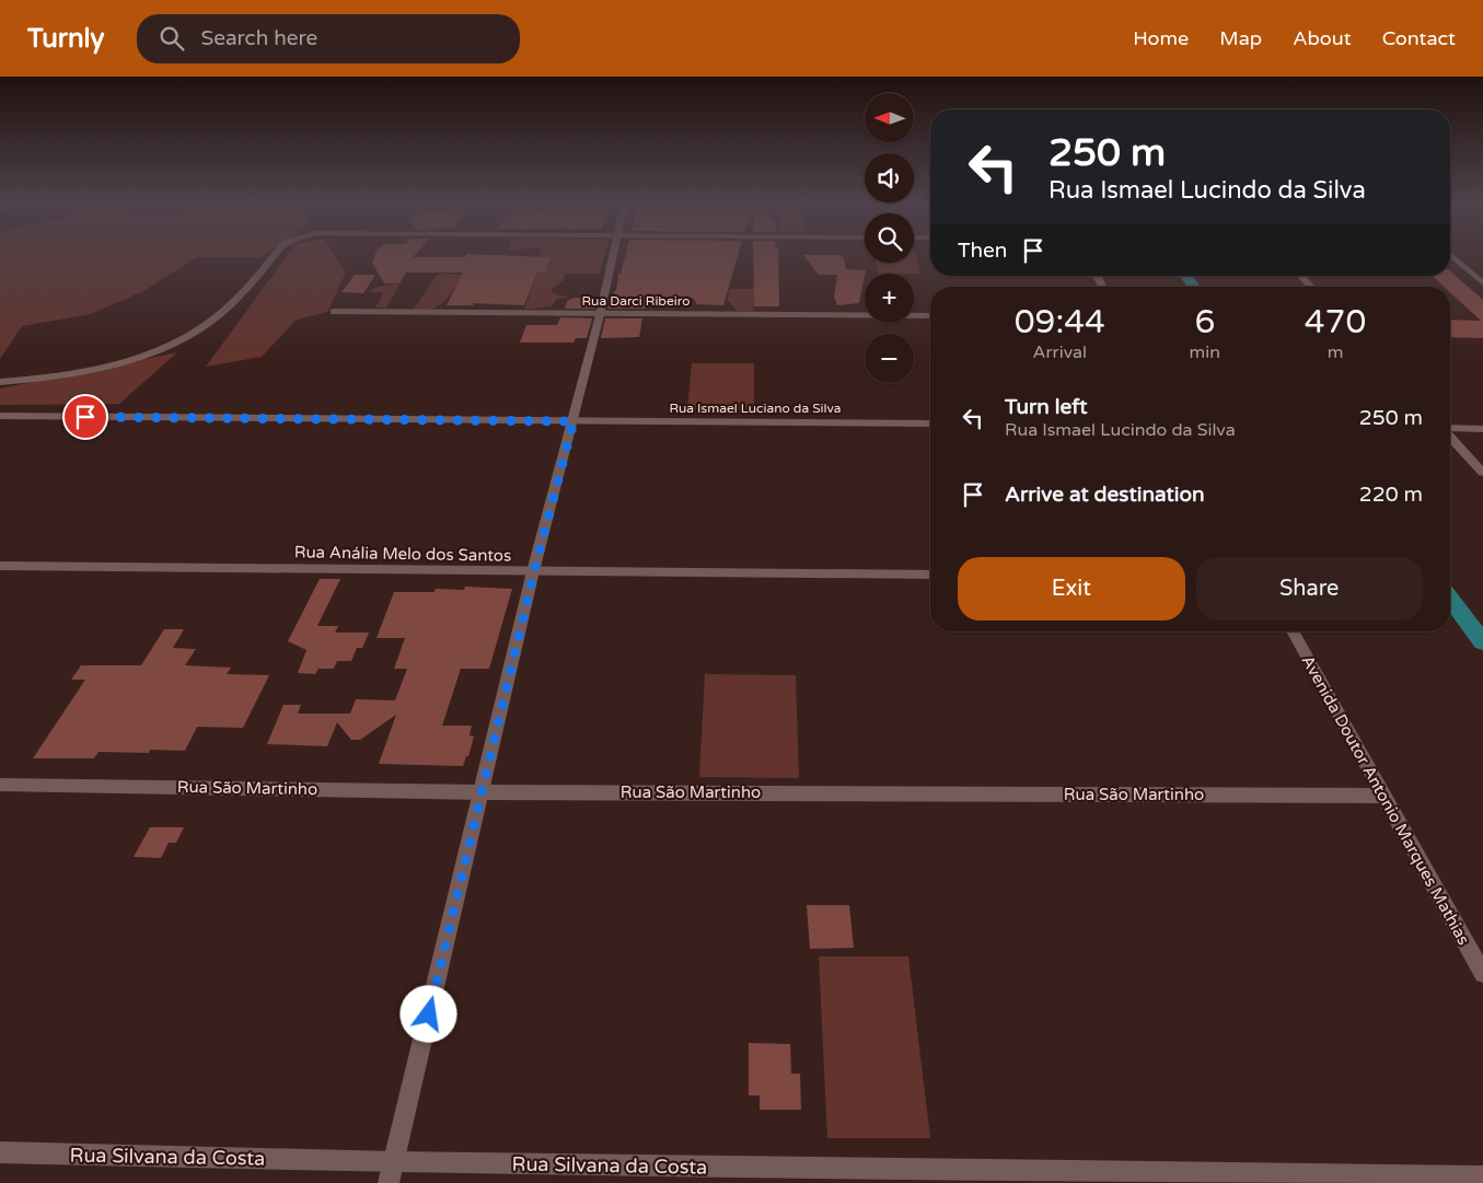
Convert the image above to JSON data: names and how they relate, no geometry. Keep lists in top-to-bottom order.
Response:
{
  "streets": {
    "street": [
      "Rua Darci Ribeiro",
      "Rua Ismael Luciano da Silva",
      "Rua Anália Melo dos Santos",
      "Rua São Martinho",
      "Avenida Doutor Antonio Marques Mathias",
      "Rua Silvana da Costa"
    ]
  },
  "crossings": [
    ["Rua São Martinho", "Avenida Doutor Antonio Marques Mathias"]
  ],
  "north": "left",
  "page": {
    "header": "Turnly",
    "search": "Search here",
    "nav": [
      "Home",
      "Map",
      "About",
      "Contact"
    ],
    "map_buttons": ["+", "−"],
    "turn": ["250 m", "Rua Ismael Lucindo da Silva"],
    "then": "Then",
    "eta": [
      "09:44",
      "Arrival",
      "6",
      "min",
      "470",
      "m"
    ],
    "list": [
      {
        "name": "Turn left",
        "note": "Rua Ismael Lucindo da Silva",
        "value": "250 m"
      },
      {
        "name": "Arrive at destination",
        "value": "220 m"
      }
    ],
    "buttons": ["Exit", "Share"]
  }
}
